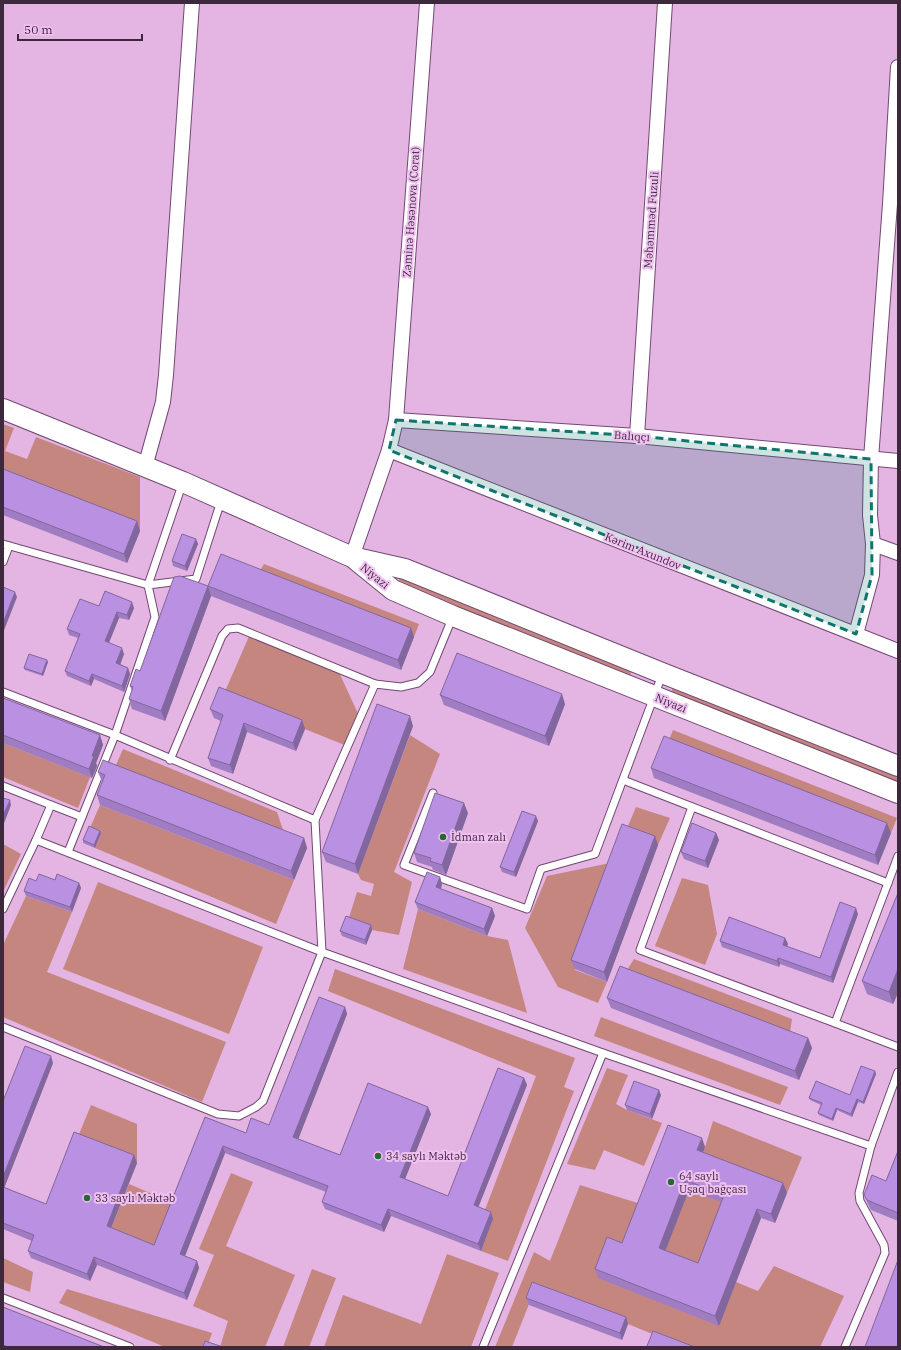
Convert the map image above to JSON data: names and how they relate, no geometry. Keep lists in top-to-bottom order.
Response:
{
  "streets": {
    "main road": ["Niyazi"],
    "street": [
      "Zəminə Həsənova (Corat)",
      "Məhəmməd Fuzuli",
      "Balıqçı",
      "Kərim Axundov"
    ]
  },
  "crossings": [
    ["Zəminə Həsənova (Corat)", "Balıqçı"],
    ["Məhəmməd Fuzuli", "Balıqçı"]
  ],
  "places": [
    "İdman zalı",
    "34 saylı Məktəb",
    "64 saylı Uşaq bağçası",
    "33 saylı Məktəb"
  ],
  "scale_bar": "50 m"
}
